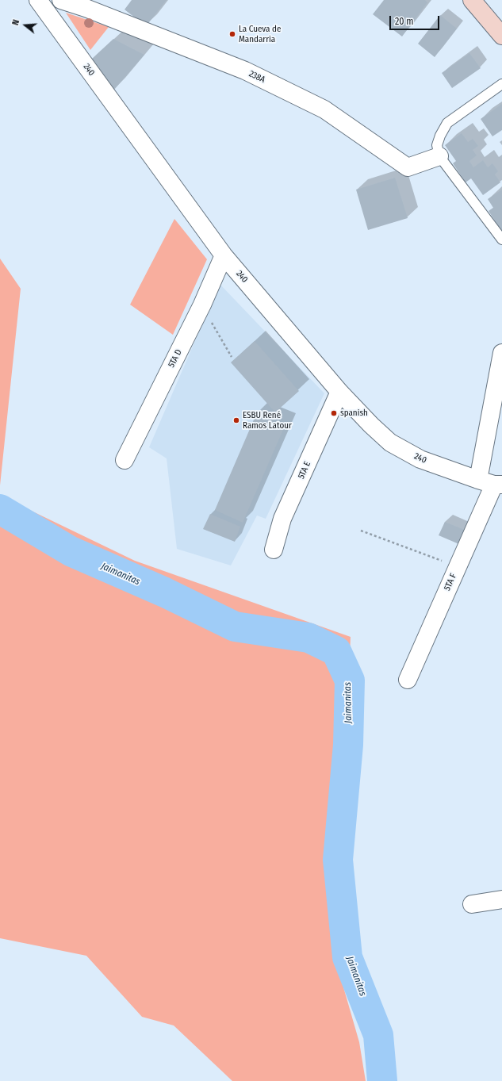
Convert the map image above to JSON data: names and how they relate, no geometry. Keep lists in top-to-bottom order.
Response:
{
  "streets": {
    "street": [
      "240",
      "238A",
      "5TA D",
      "5TA E",
      "5TA F"
    ]
  },
  "crossings": [
    ["240", "5TA D"],
    ["240", "5TA E"],
    ["240", "5TA F"]
  ],
  "water": ["Jaimanitas"],
  "places": ["La Cueva de Mandarria", "spanish", "ESBU René Ramos Latour"],
  "scale_bar": "20 m",
  "north": "left"
}
